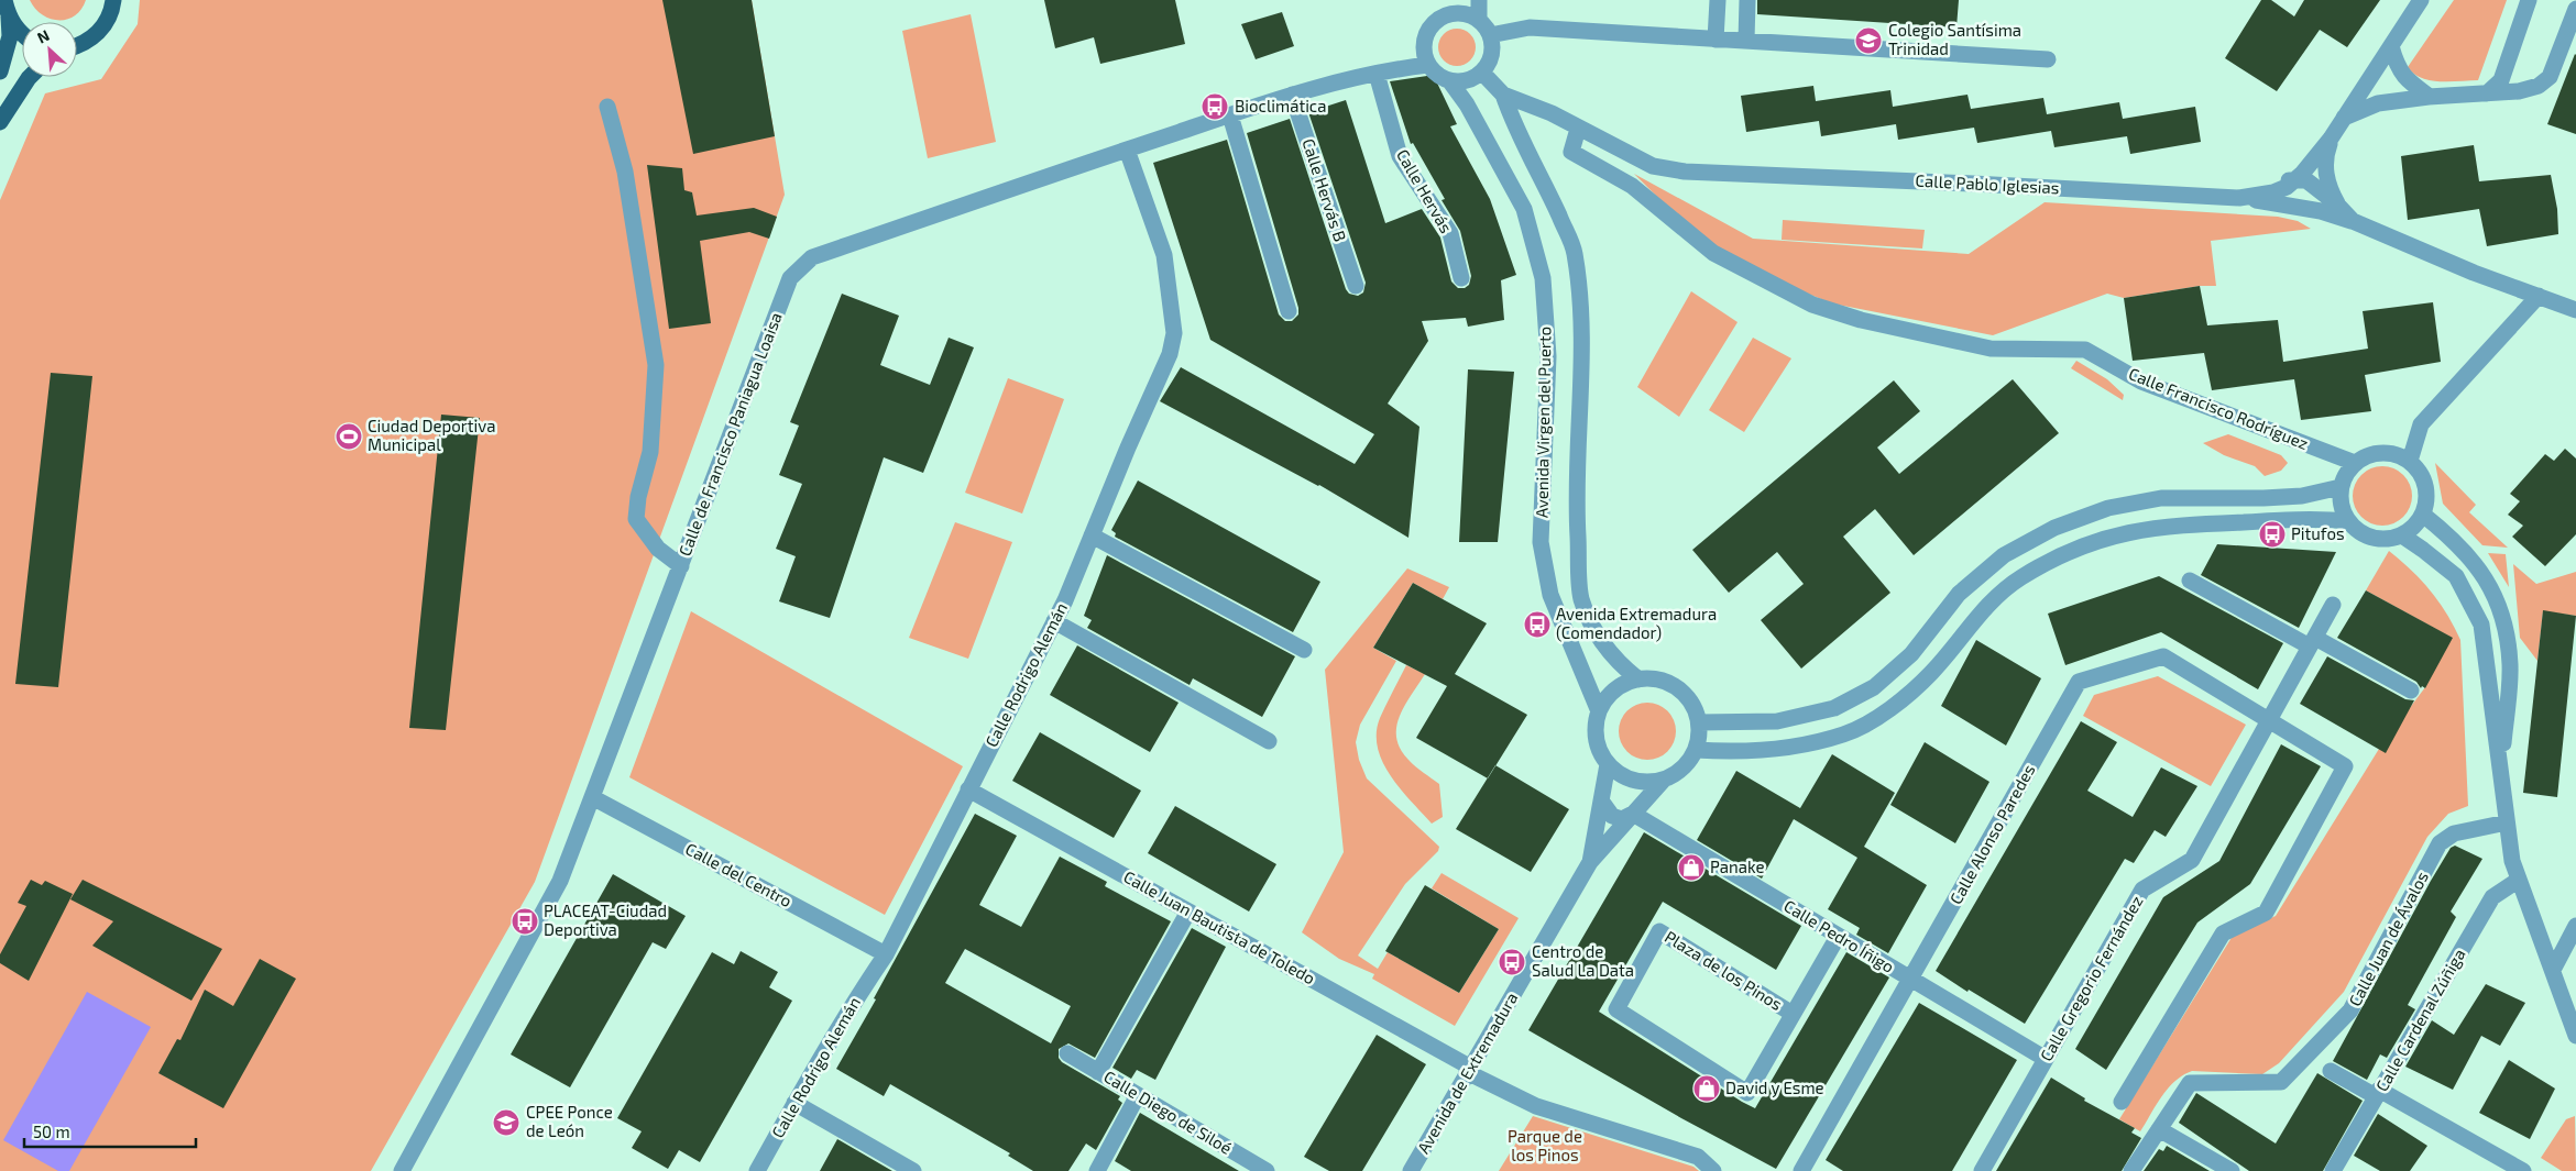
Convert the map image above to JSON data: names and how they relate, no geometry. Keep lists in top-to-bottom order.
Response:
{
  "streets": {
    "street": [
      "Calle Pablo Iglesias",
      "Calle Hervás B",
      "Calle Hervás",
      "Calle Francisco Rodríguez",
      "Avenida Virgen del Puerto",
      "Calle de Francisco Paniagua Loaisa",
      "Calle Rodrigo Alemán",
      "Calle Alonso Paredes",
      "Calle del Centro",
      "Calle Juan Bautista de Toledo",
      "Calle Pedro Íñigo",
      "Calle Juan de Ávalos",
      "Plaza de los Pinos",
      "Calle Gregorio Fernández",
      "Calle Cardenal Zúñiga",
      "Avenida de Extremadura",
      "Calle Diego de Siloé"
    ]
  },
  "crossings": [
    ["Calle Pablo Iglesias", "Calle Francisco Rodríguez"],
    ["Calle Pablo Iglesias", "Avenida Virgen del Puerto"],
    ["Calle Pablo Iglesias", "Calle de Francisco Paniagua Loaisa"],
    ["Calle Hervás B", "Calle de Francisco Paniagua Loaisa"],
    ["Calle Hervás", "Calle de Francisco Paniagua Loaisa"],
    ["Avenida Virgen del Puerto", "Calle de Francisco Paniagua Loaisa"],
    ["Calle de Francisco Paniagua Loaisa", "Calle Rodrigo Alemán"],
    ["Calle de Francisco Paniagua Loaisa", "Calle del Centro"],
    ["Calle Rodrigo Alemán", "Calle del Centro"],
    ["Calle Rodrigo Alemán", "Calle Juan Bautista de Toledo"],
    ["Calle Alonso Paredes", "Calle Pedro Íñigo"],
    ["Calle Alonso Paredes", "Calle Gregorio Fernández"],
    ["Calle Juan Bautista de Toledo", "Avenida de Extremadura"],
    ["Calle Pedro Íñigo", "Plaza de los Pinos"],
    ["Calle Pedro Íñigo", "Calle Gregorio Fernández"]
  ],
  "parks": ["Parque de los Pinos"],
  "places": {
    "school or university": ["Colegio Santísima Trinidad", "CPEE Ponce de León"],
    "bus stop": [
      "Bioclimática",
      "Pitufos",
      "Avenida Extremadura (Comendador)",
      "PLACEAT-Ciudad Deportiva",
      "Centro de Salud La Data"
    ],
    "sports": ["Ciudad Deportiva Municipal"],
    "shop": ["Panake", "David y Esme"]
  },
  "scale_bar": "50 m",
  "north": "top left"
}
